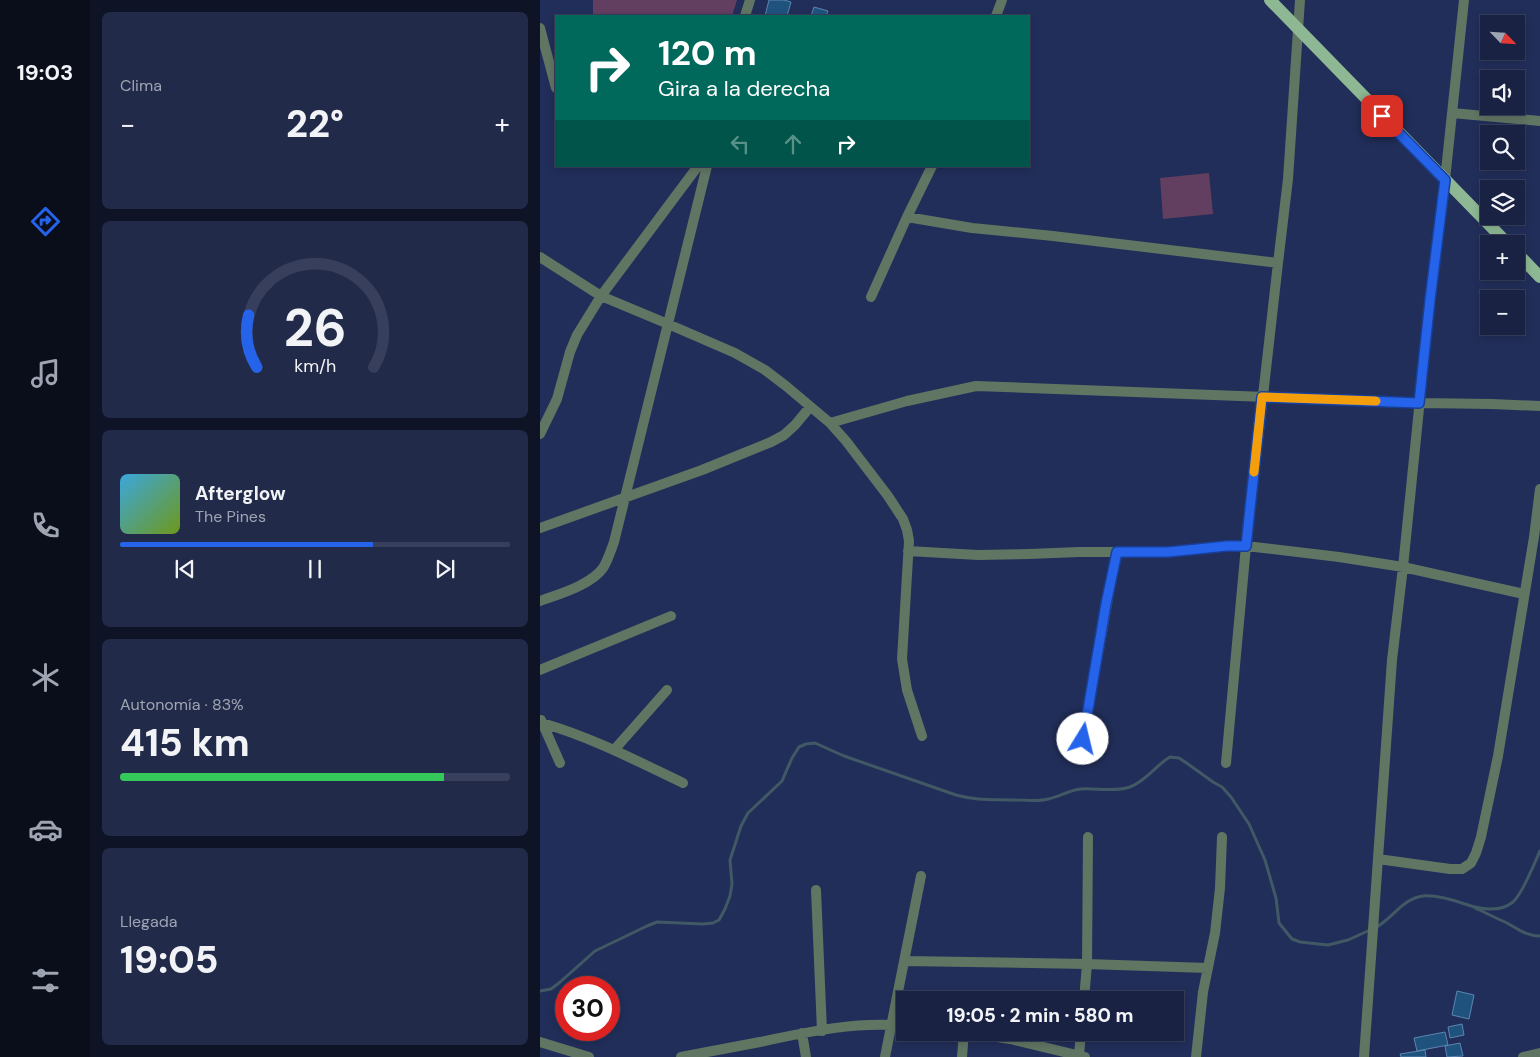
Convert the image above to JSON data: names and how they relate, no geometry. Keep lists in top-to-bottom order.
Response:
{
  "north": "bottom right",
  "page": {
    "tabs": "19:03",
    "tile": [
      "Clima",
      ["Autonomía · 83%", "415 km"],
      ["Llegada", "19:05"]
    ],
    "map_buttons": ["+", "−"],
    "turn": ["120 m", "Gira a la derecha"],
    "heat": ["−", "22°", "+"],
    "song": ["Afterglow", "The Pines"],
    "limit": "30",
    "trip": "19:05 · 2 min · 580 m",
    "gauge": ["26", "km/h"]
  }
}
